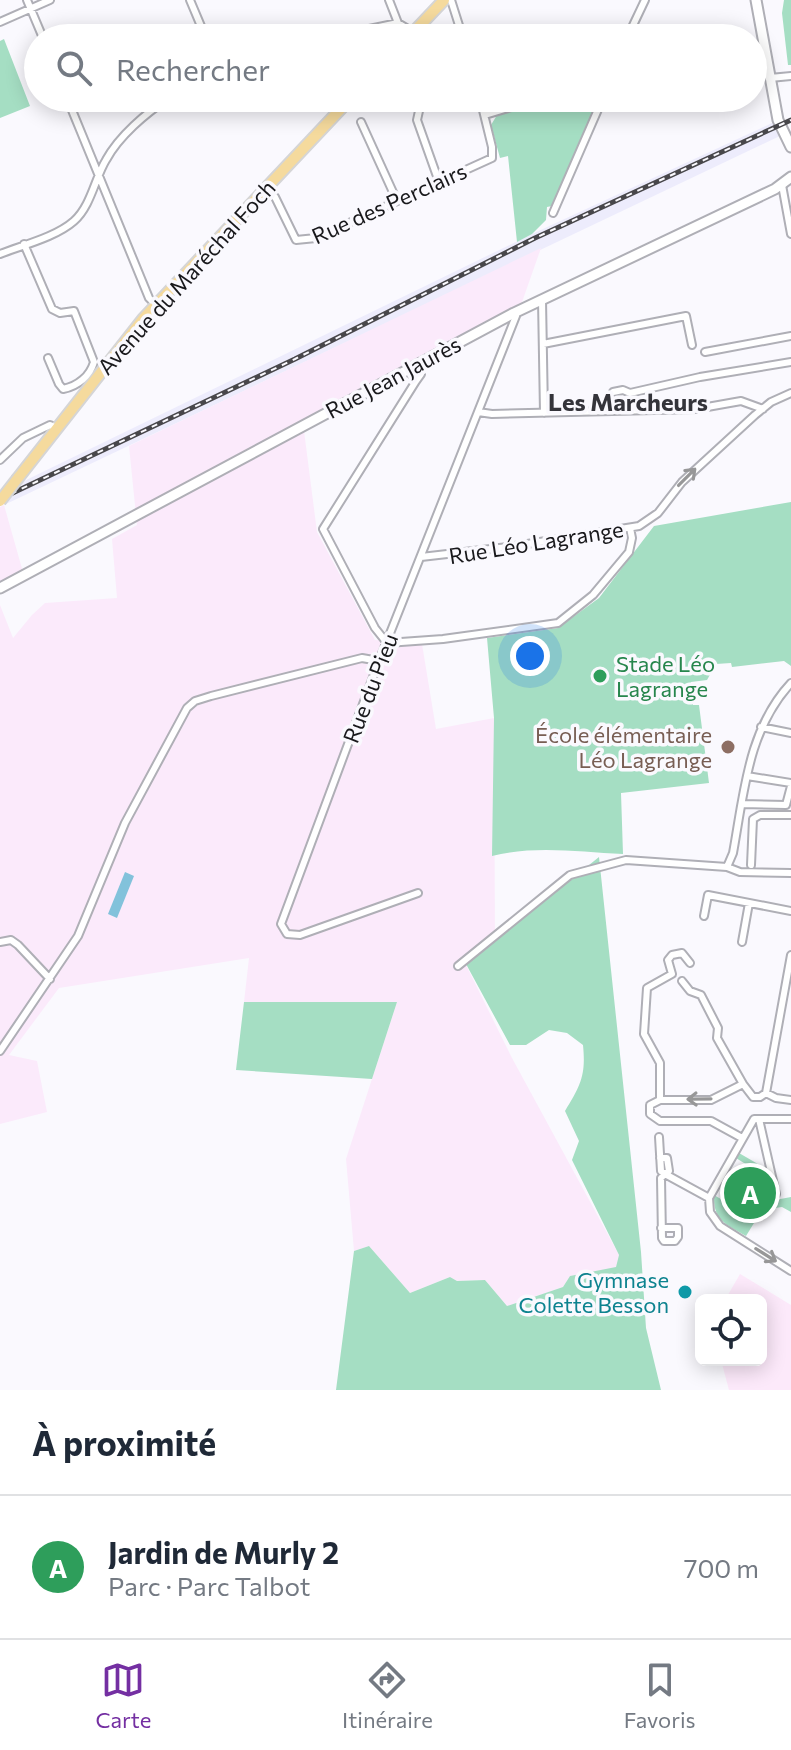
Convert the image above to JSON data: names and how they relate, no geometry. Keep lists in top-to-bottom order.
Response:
{
  "streets": {
    "main road": ["Avenue du Maréchal Foch", "Rue Jean Jaurès"],
    "street": ["Rue des Perclairs", "Rue Léo Lagrange", "Rue du Pieu"]
  },
  "crossings": [
    ["Rue des Perclairs", "Avenue du Maréchal Foch"],
    ["Rue Jean Jaurès", "Rue du Pieu"],
    ["Rue Léo Lagrange", "Rue du Pieu"]
  ],
  "one_way": ["Rue Léo Lagrange"],
  "districts": ["Les Marcheurs"],
  "places": ["Stade Léo Lagrange", "École élémentaire Léo Lagrange", "Gymnase Colette Besson"],
  "page": {
    "search": "Rechercher",
    "pins": "A",
    "heading": "À proximité",
    "list": [
      {
        "mark": "A",
        "name": "Jardin de Murly 2",
        "note": "Parc · Parc Talbot",
        "value": "700 m"
      }
    ],
    "nav": ["Carte", "Itinéraire", "Favoris"]
  }
}
